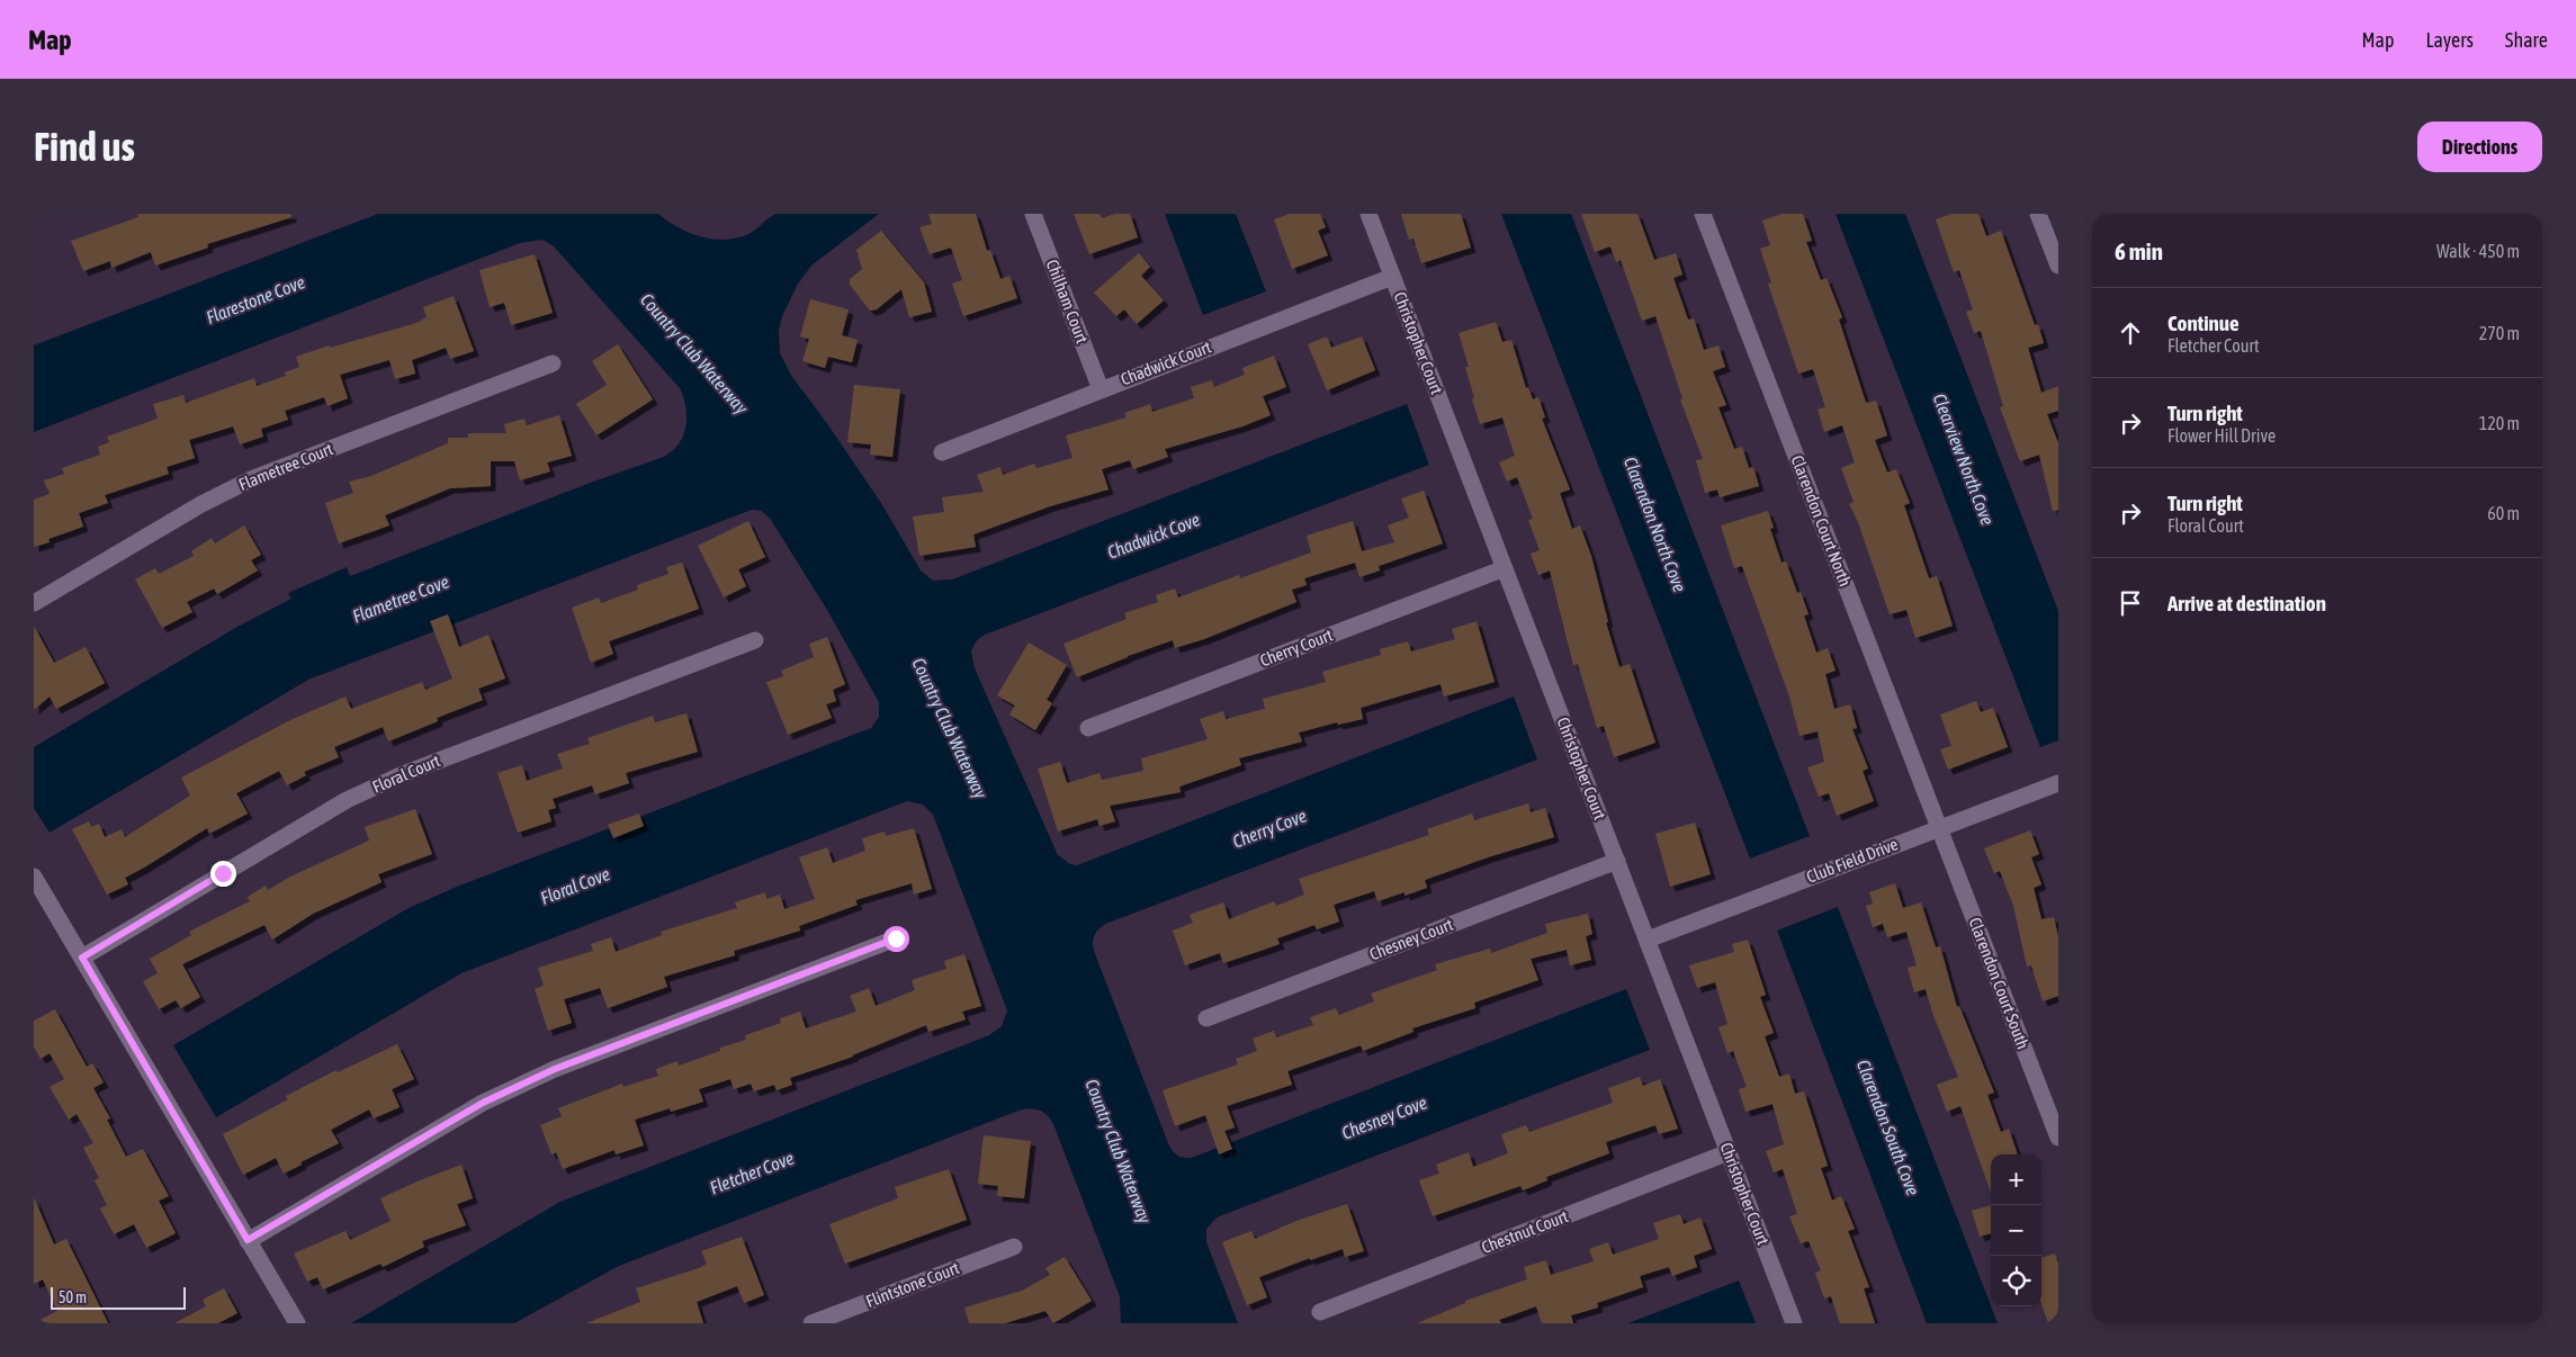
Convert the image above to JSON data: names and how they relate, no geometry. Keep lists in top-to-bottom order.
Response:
{
  "streets": {
    "street": [
      "Chilham Court",
      "Christopher Court",
      "Chadwick Court",
      "Flametree Court",
      "Clarendon Court North",
      "Cherry Court",
      "Floral Court",
      "Club Field Drive",
      "Chesney Court",
      "Clarendon Court South",
      "Chestnut Court",
      "Flintstone Court"
    ]
  },
  "crossings": [
    ["Chilham Court", "Chadwick Court"],
    ["Christopher Court", "Chadwick Court"],
    ["Christopher Court", "Cherry Court"],
    ["Christopher Court", "Club Field Drive"],
    ["Christopher Court", "Chesney Court"],
    ["Christopher Court", "Chestnut Court"],
    ["Clarendon Court North", "Club Field Drive"],
    ["Clarendon Court North", "Clarendon Court South"],
    ["Club Field Drive", "Clarendon Court South"]
  ],
  "water": [
    "Flarestone Cove",
    "Country Club Waterway",
    "Clearview North Cove",
    "Clarendon North Cove",
    "Chadwick Cove",
    "Flametree Cove",
    "Cherry Cove",
    "Floral Cove",
    "Chesney Cove",
    "Clarendon South Cove",
    "Fletcher Cove"
  ],
  "scale_bar": "50 m",
  "page": {
    "header": "Map",
    "nav": ["Map", "Layers", "Share"],
    "buttons": "Directions",
    "title": "Find us",
    "heading": ["6 min", "Walk · 450 m"],
    "list": [
      ["Continue", "Fletcher Court", "270 m"],
      ["Turn right", "Flower Hill Drive", "120 m"],
      ["Turn right", "Floral Court", "60 m"],
      "Arrive at destination"
    ],
    "map_buttons": ["+", "−"],
    "scale": "50 m"
  }
}
